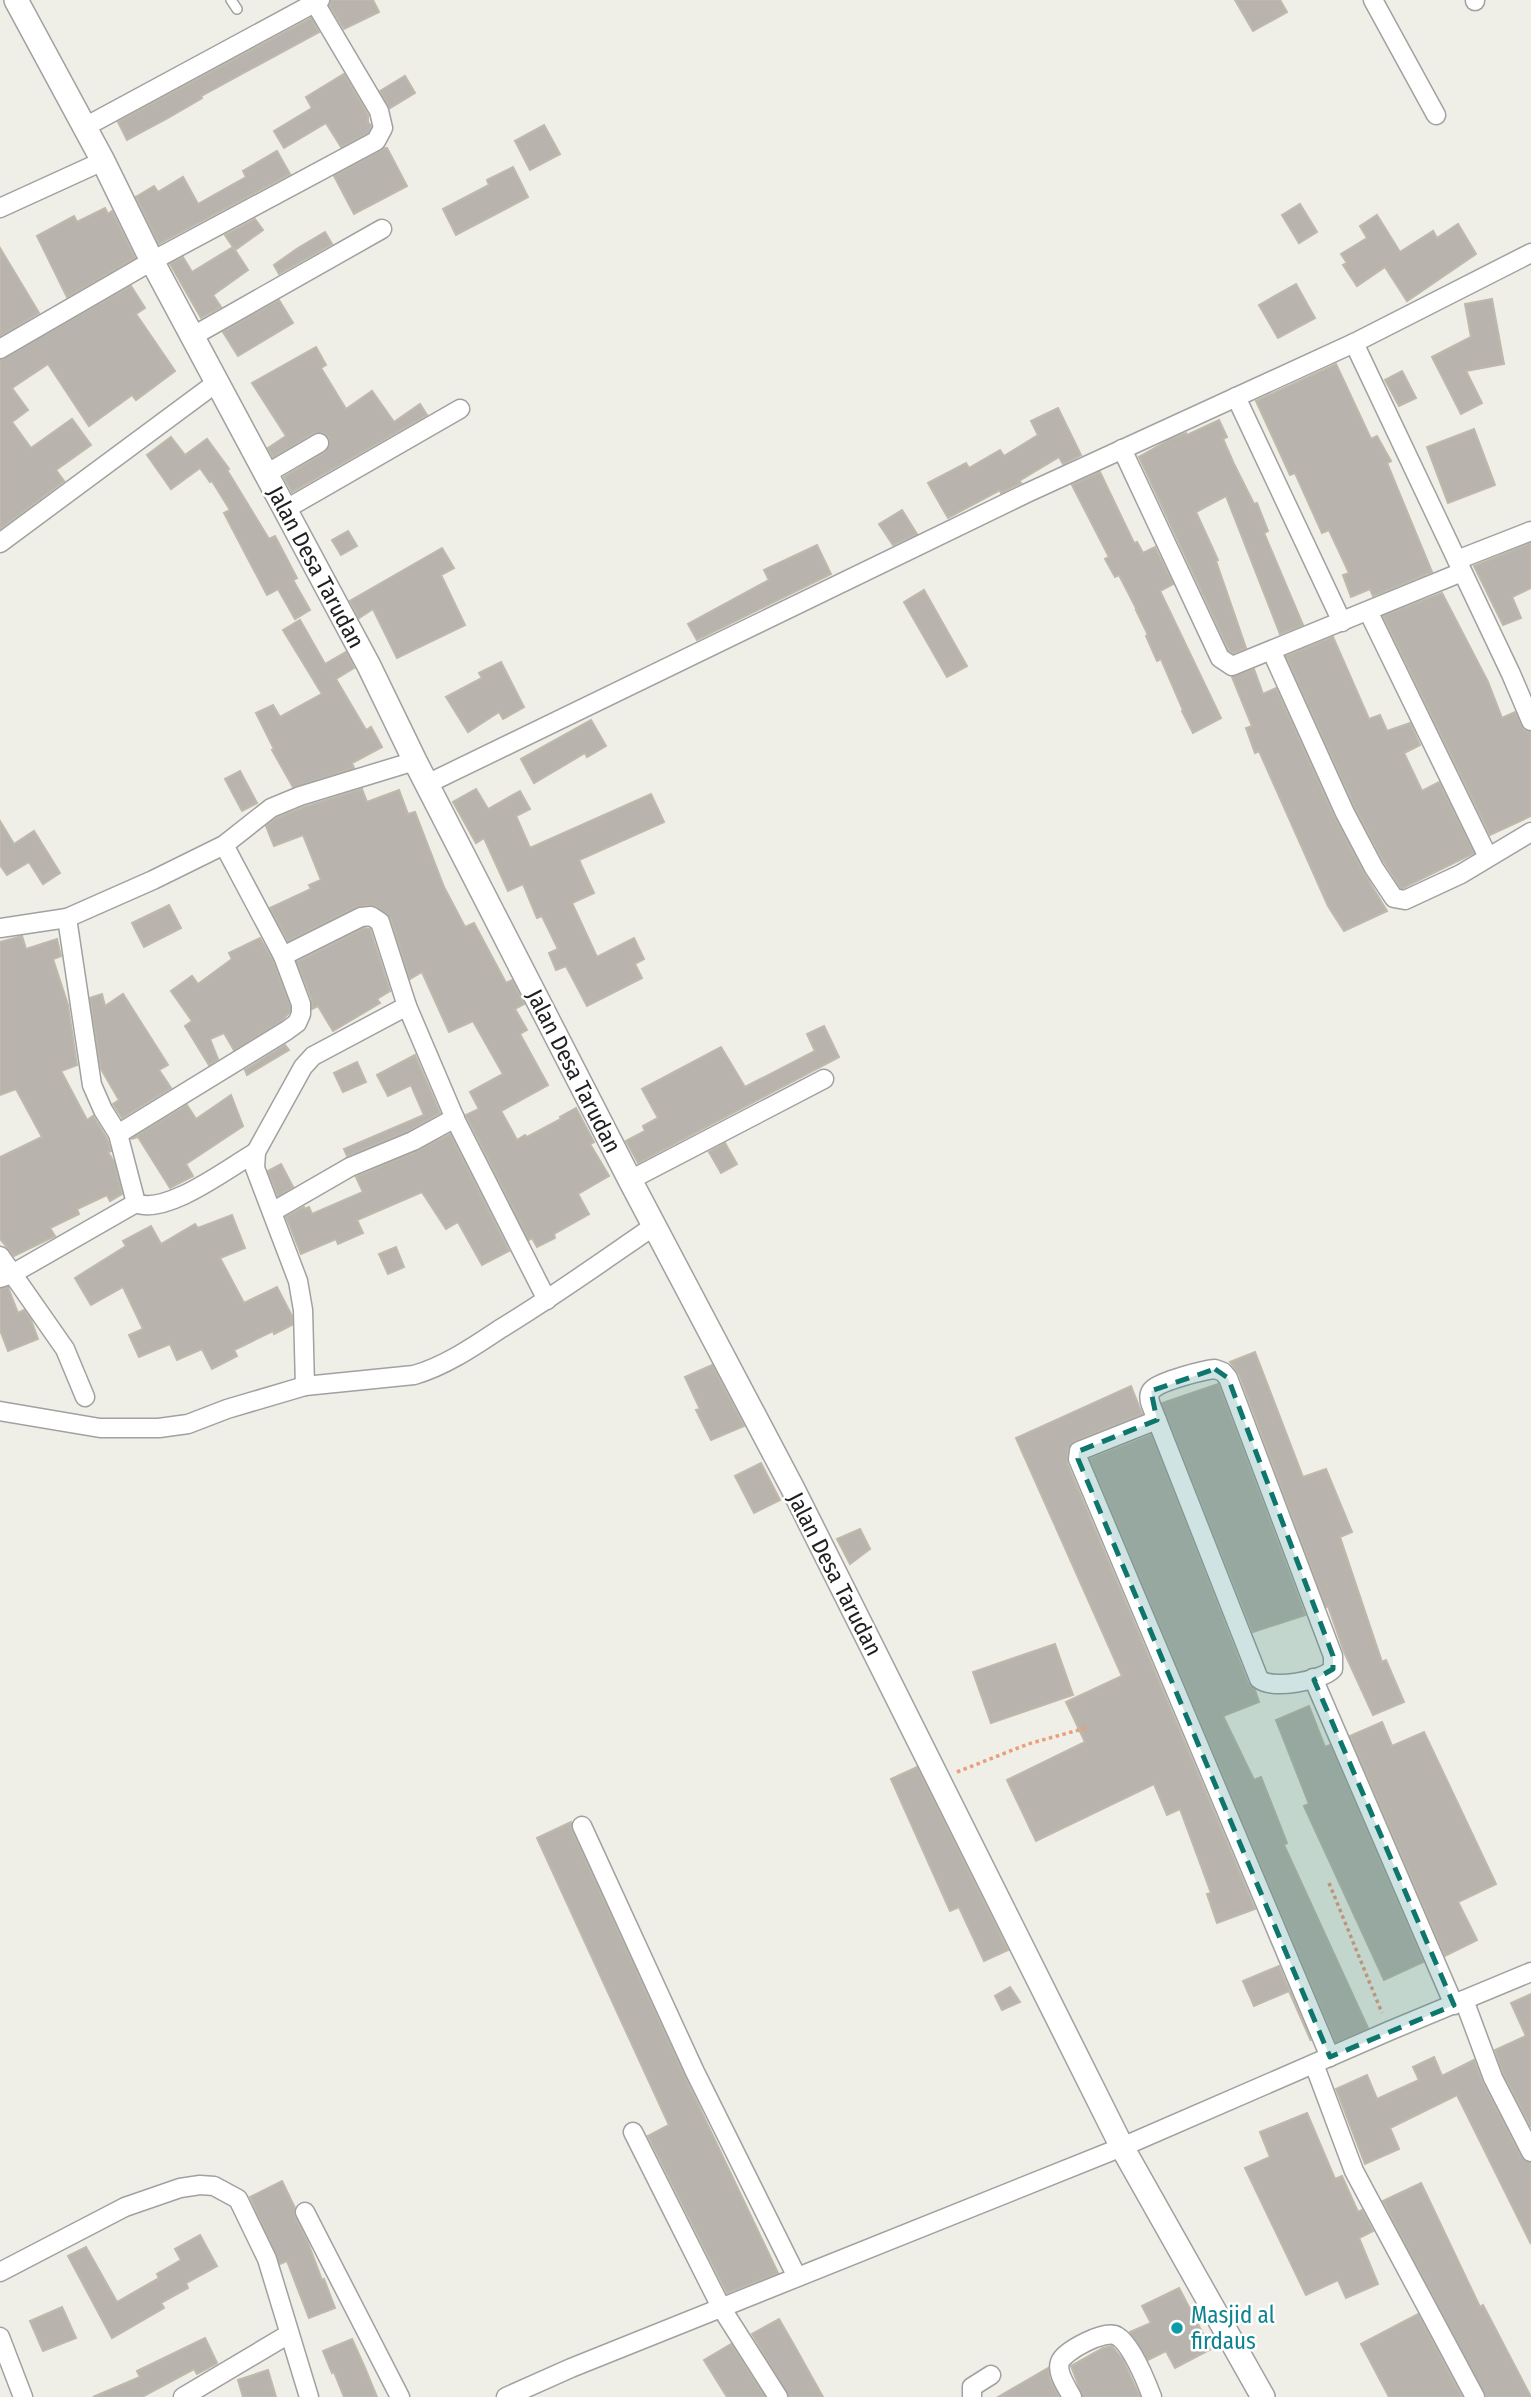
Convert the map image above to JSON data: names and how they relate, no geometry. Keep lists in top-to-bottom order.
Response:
{
  "streets": {
    "street": ["Jalan Desa Tarudan"]
  },
  "places": ["Masjid al firdaus"]
}
